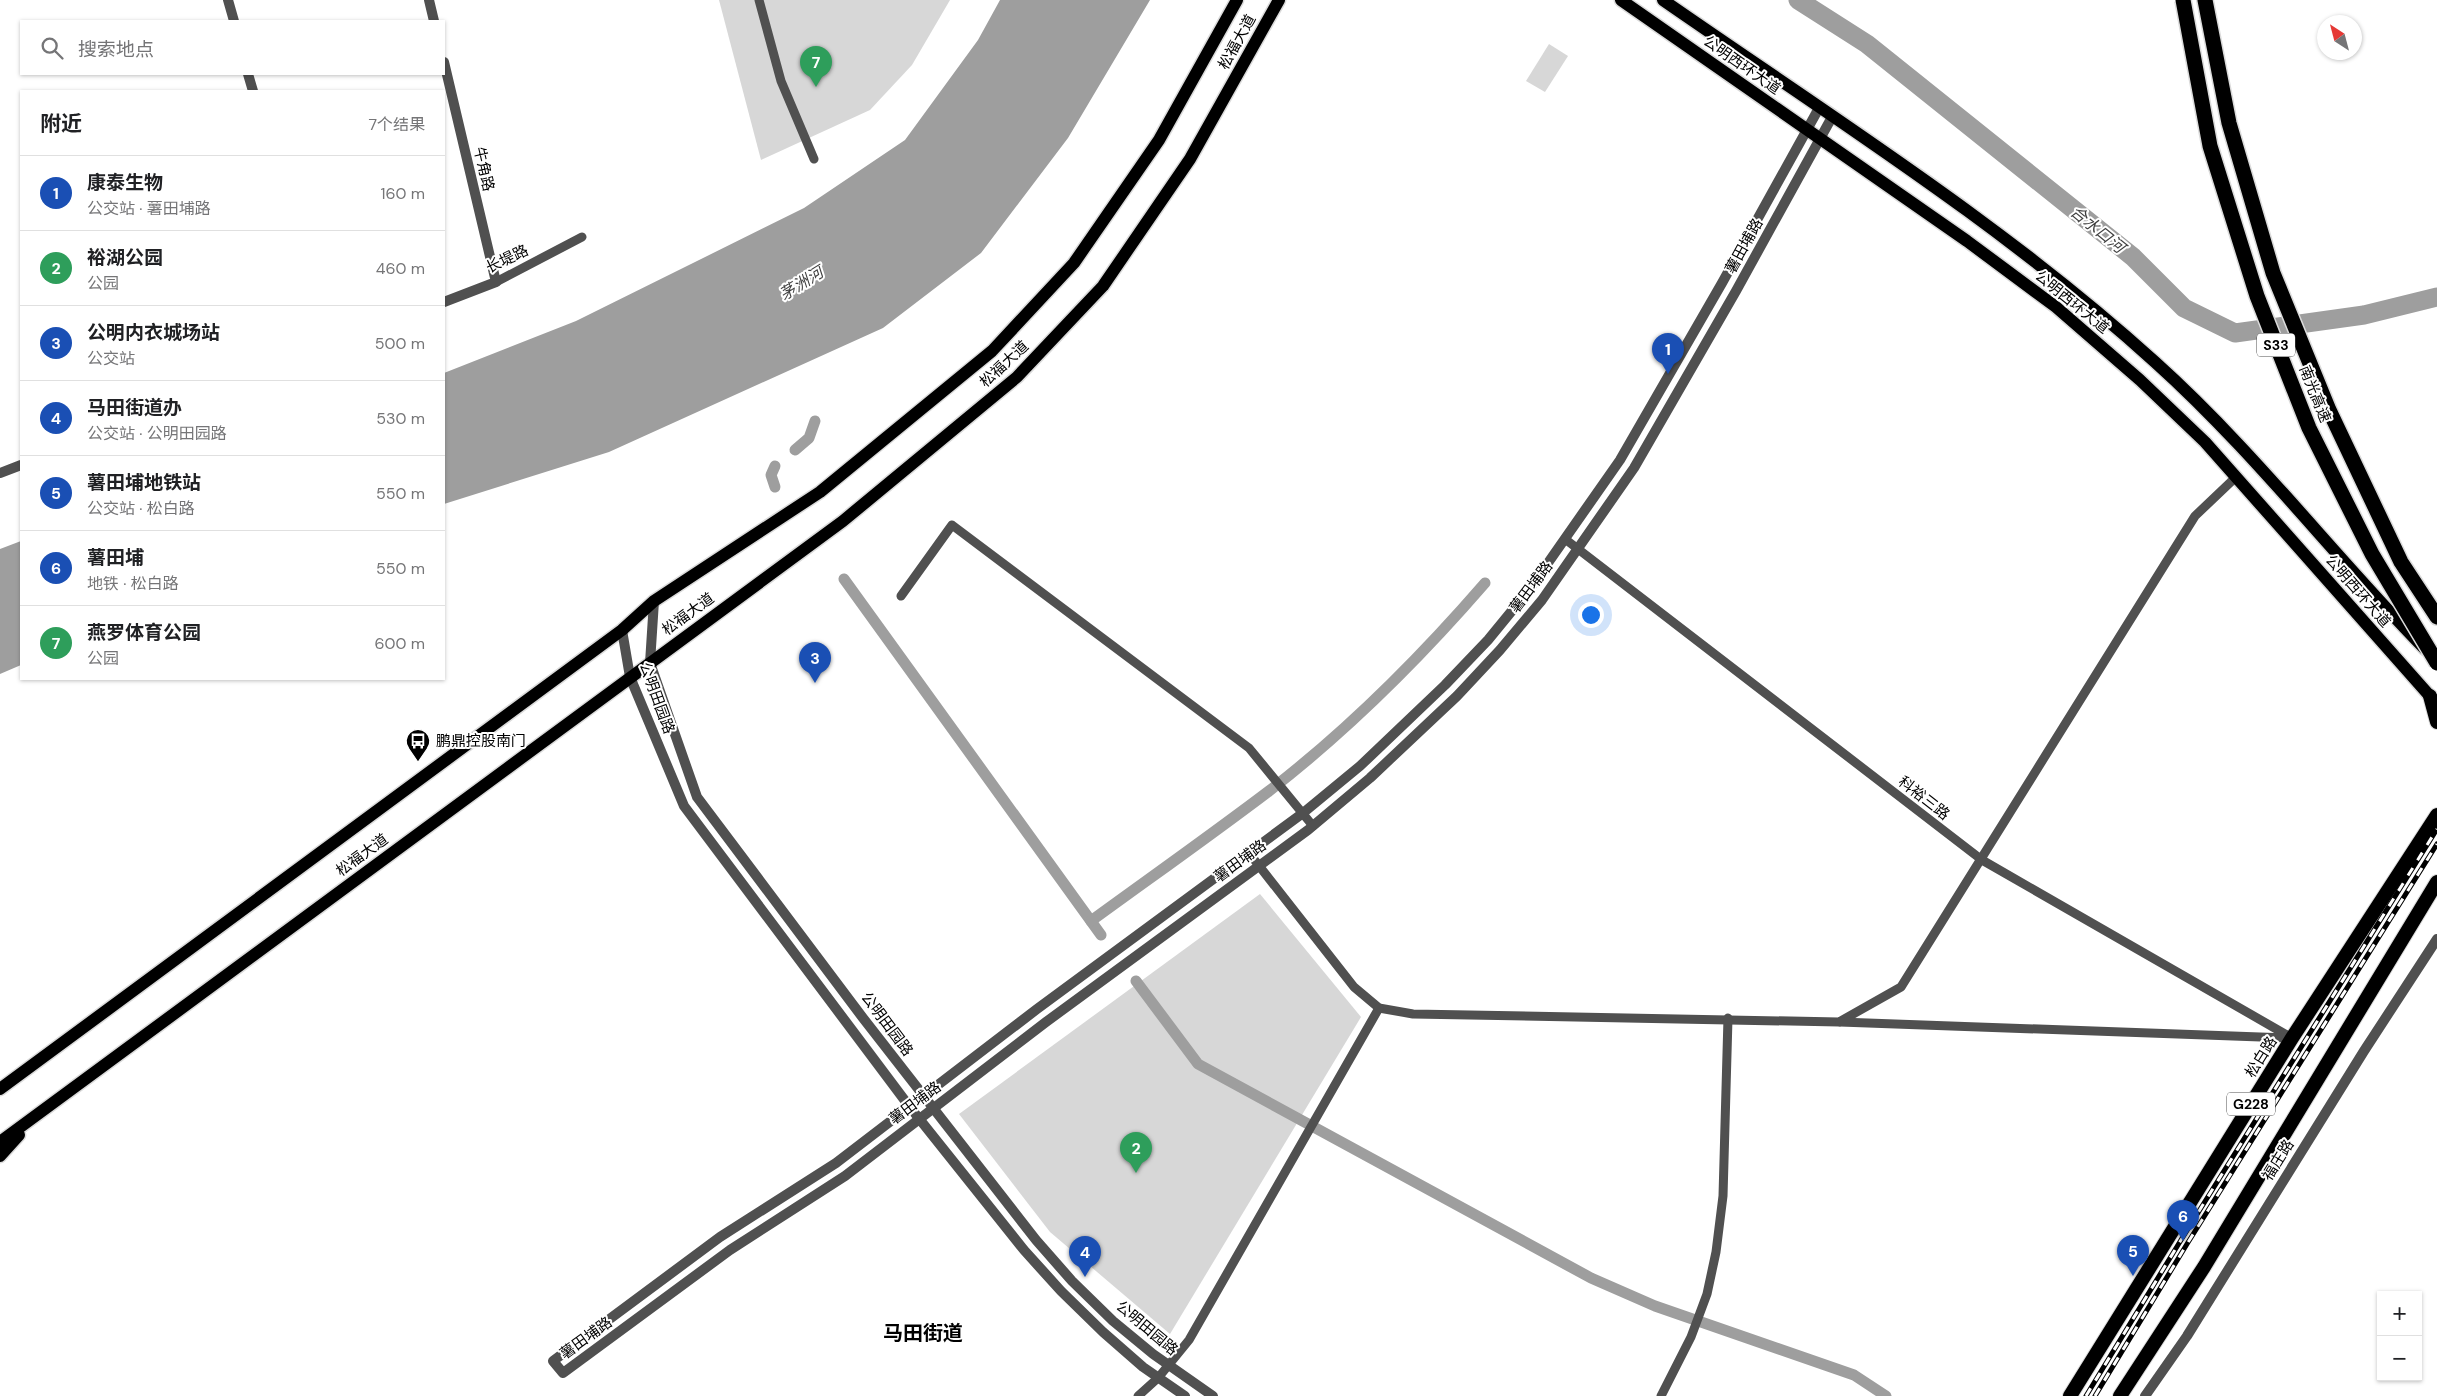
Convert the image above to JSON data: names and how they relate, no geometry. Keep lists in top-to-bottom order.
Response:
{
  "streets": {
    "highway": [
      "S33",
      "南光高速",
      "松白路",
      "G228"
    ],
    "main road": ["松福大道", "公明西环大道"],
    "street": [
      "牛角路",
      "薯田埔路",
      "长堤路",
      "公明田园路",
      "科裕三路",
      "福庄路"
    ]
  },
  "crossings": [
    ["松福大道", "公明田园路"],
    ["公明西环大道", "薯田埔路"],
    ["公明西环大道", "南光高速"],
    ["牛角路", "长堤路"],
    ["薯田埔路", "公明田园路"],
    ["薯田埔路", "科裕三路"],
    ["科裕三路", "松白路"]
  ],
  "districts": ["马田街道"],
  "water": ["合水口河", "茅洲河"],
  "places": {
    "bus stop": ["鹏鼎控股南门"]
  },
  "north": "top left",
  "page": {
    "search": "搜索地点",
    "pins": [
      "7",
      "1",
      "3",
      "2",
      "6",
      "5",
      "4"
    ],
    "heading": ["附近", "7个结果"],
    "list": [
      {
        "mark": "1",
        "name": "康泰生物",
        "note": "公交站 · 薯田埔路",
        "value": "160 m"
      },
      {
        "mark": "2",
        "name": "裕湖公园",
        "note": "公园",
        "value": "460 m"
      },
      {
        "mark": "3",
        "name": "公明内衣城场站",
        "note": "公交站",
        "value": "500 m"
      },
      {
        "mark": "4",
        "name": "马田街道办",
        "note": "公交站 · 公明田园路",
        "value": "530 m"
      },
      {
        "mark": "5",
        "name": "薯田埔地铁站",
        "note": "公交站 · 松白路",
        "value": "550 m"
      },
      {
        "mark": "6",
        "name": "薯田埔",
        "note": "地铁 · 松白路",
        "value": "550 m"
      },
      {
        "mark": "7",
        "name": "燕罗体育公园",
        "note": "公园",
        "value": "600 m"
      }
    ],
    "map_buttons": ["+", "−"]
  }
}
